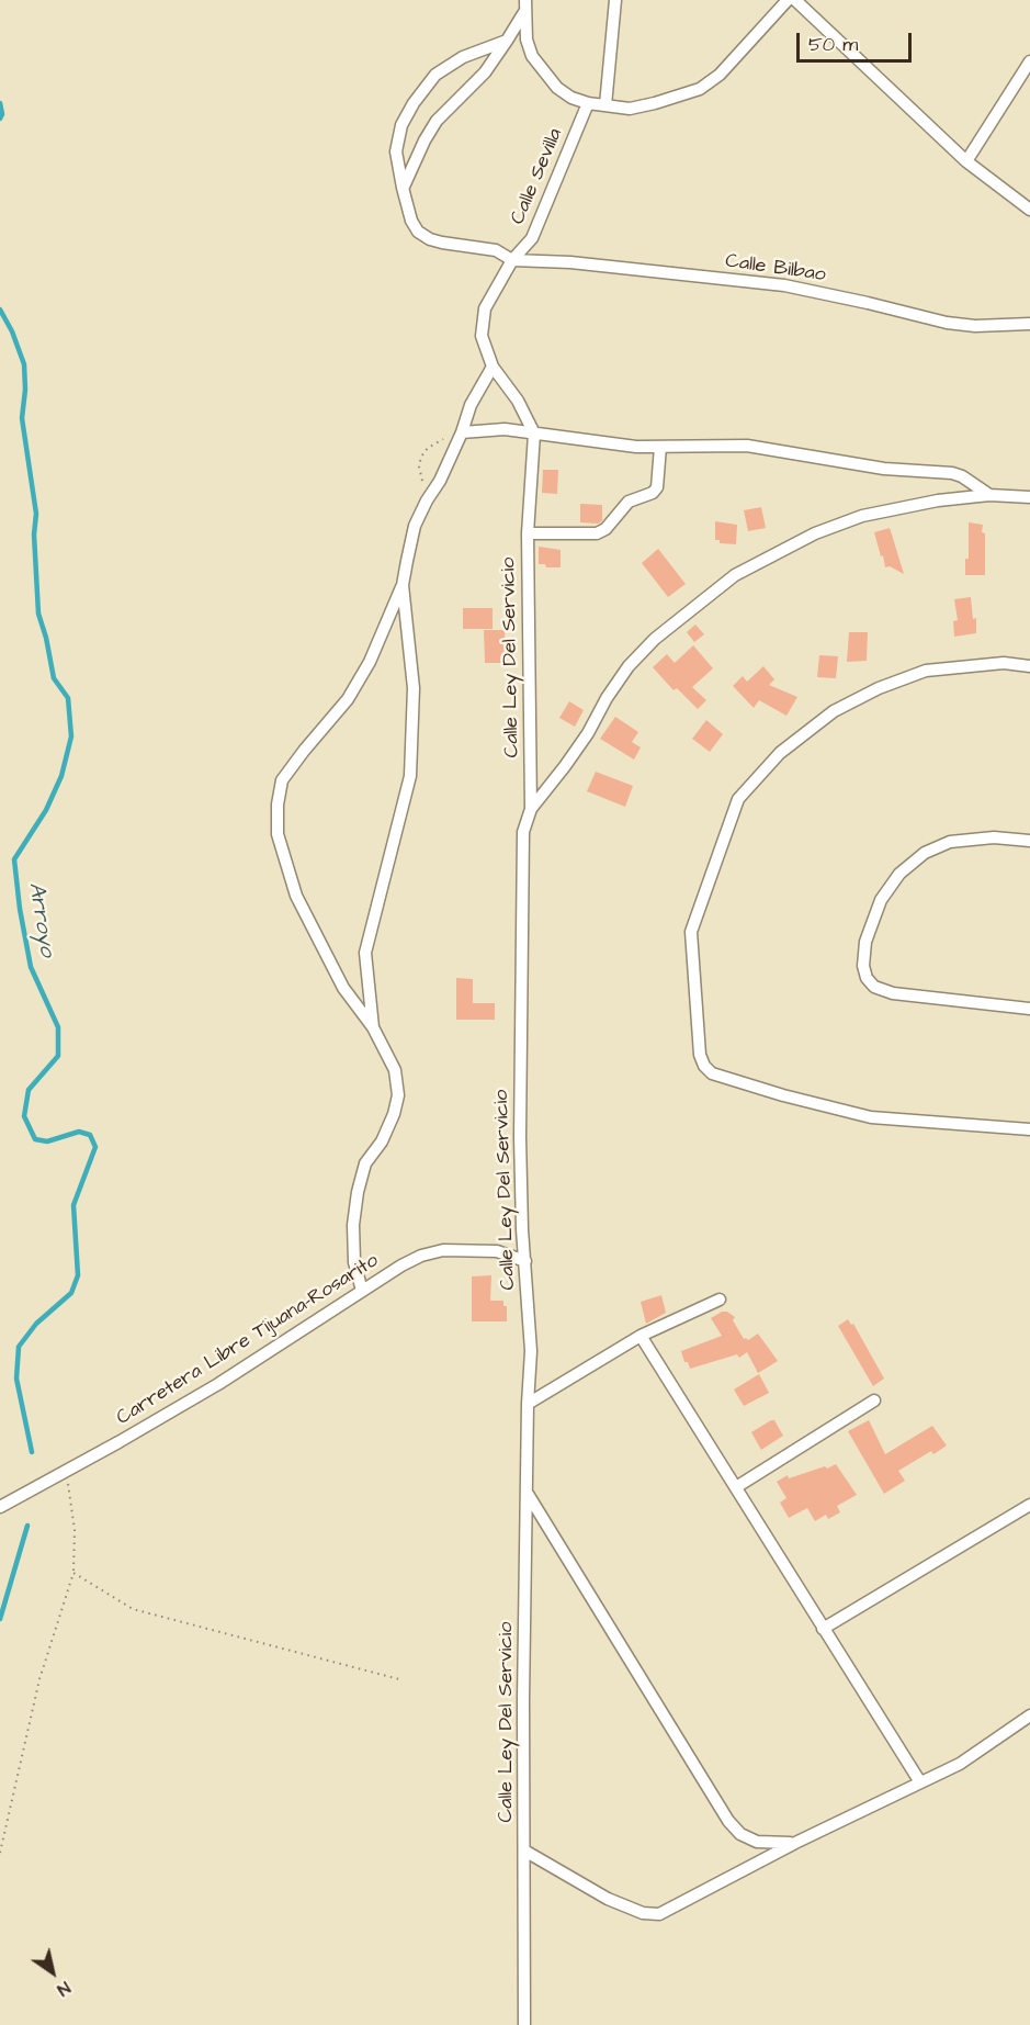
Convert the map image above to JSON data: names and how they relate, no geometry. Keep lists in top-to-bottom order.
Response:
{
  "streets": {
    "street": [
      "Calle Sevilla",
      "Calle Bilbao",
      "Calle Ley Del Servicio",
      "Carretera Libre Tijuana-Rosarito"
    ]
  },
  "crossings": [
    ["Calle Sevilla", "Calle Bilbao"],
    ["Calle Ley Del Servicio", "Carretera Libre Tijuana-Rosarito"]
  ],
  "water": ["Arroyo"],
  "scale_bar": "50 m",
  "north": "bottom right"
}
